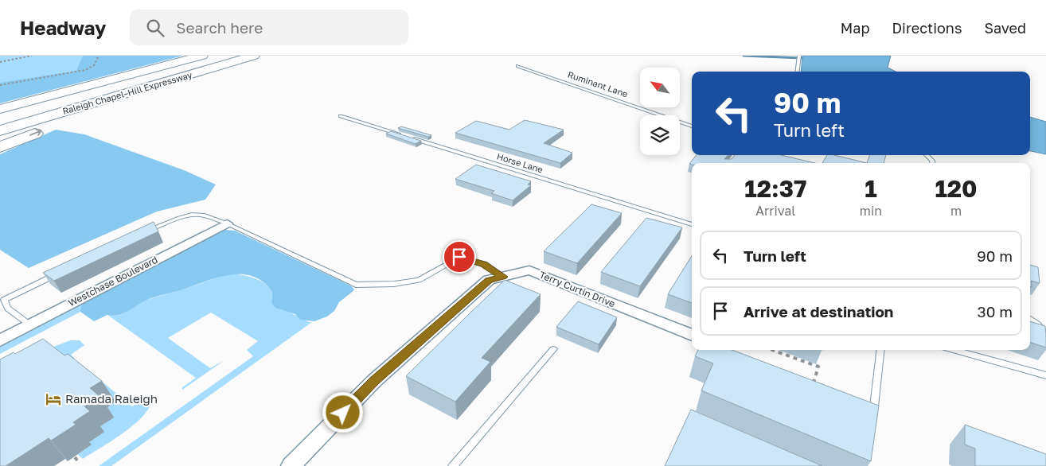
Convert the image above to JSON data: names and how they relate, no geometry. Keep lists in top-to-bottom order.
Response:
{
  "streets": {
    "highway": ["Raleigh Chapel–Hill Expressway"],
    "street": ["Westchase Boulevard", "Terry Curtin Drive"],
    "lane": ["Ruminant Lane", "Horse Lane"]
  },
  "places": {
    "hotel": ["Ramada Raleigh"]
  },
  "north": "top left",
  "page": {
    "header": "Headway",
    "search": "Search here",
    "nav": ["Map", "Directions", "Saved"],
    "turn": ["90 m", "Turn left"],
    "eta": [
      "12:37",
      "Arrival",
      "1",
      "min",
      "120",
      "m"
    ],
    "list": [
      {
        "name": "Turn left",
        "value": "90 m"
      },
      {
        "name": "Arrive at destination",
        "value": "30 m"
      }
    ]
  }
}
